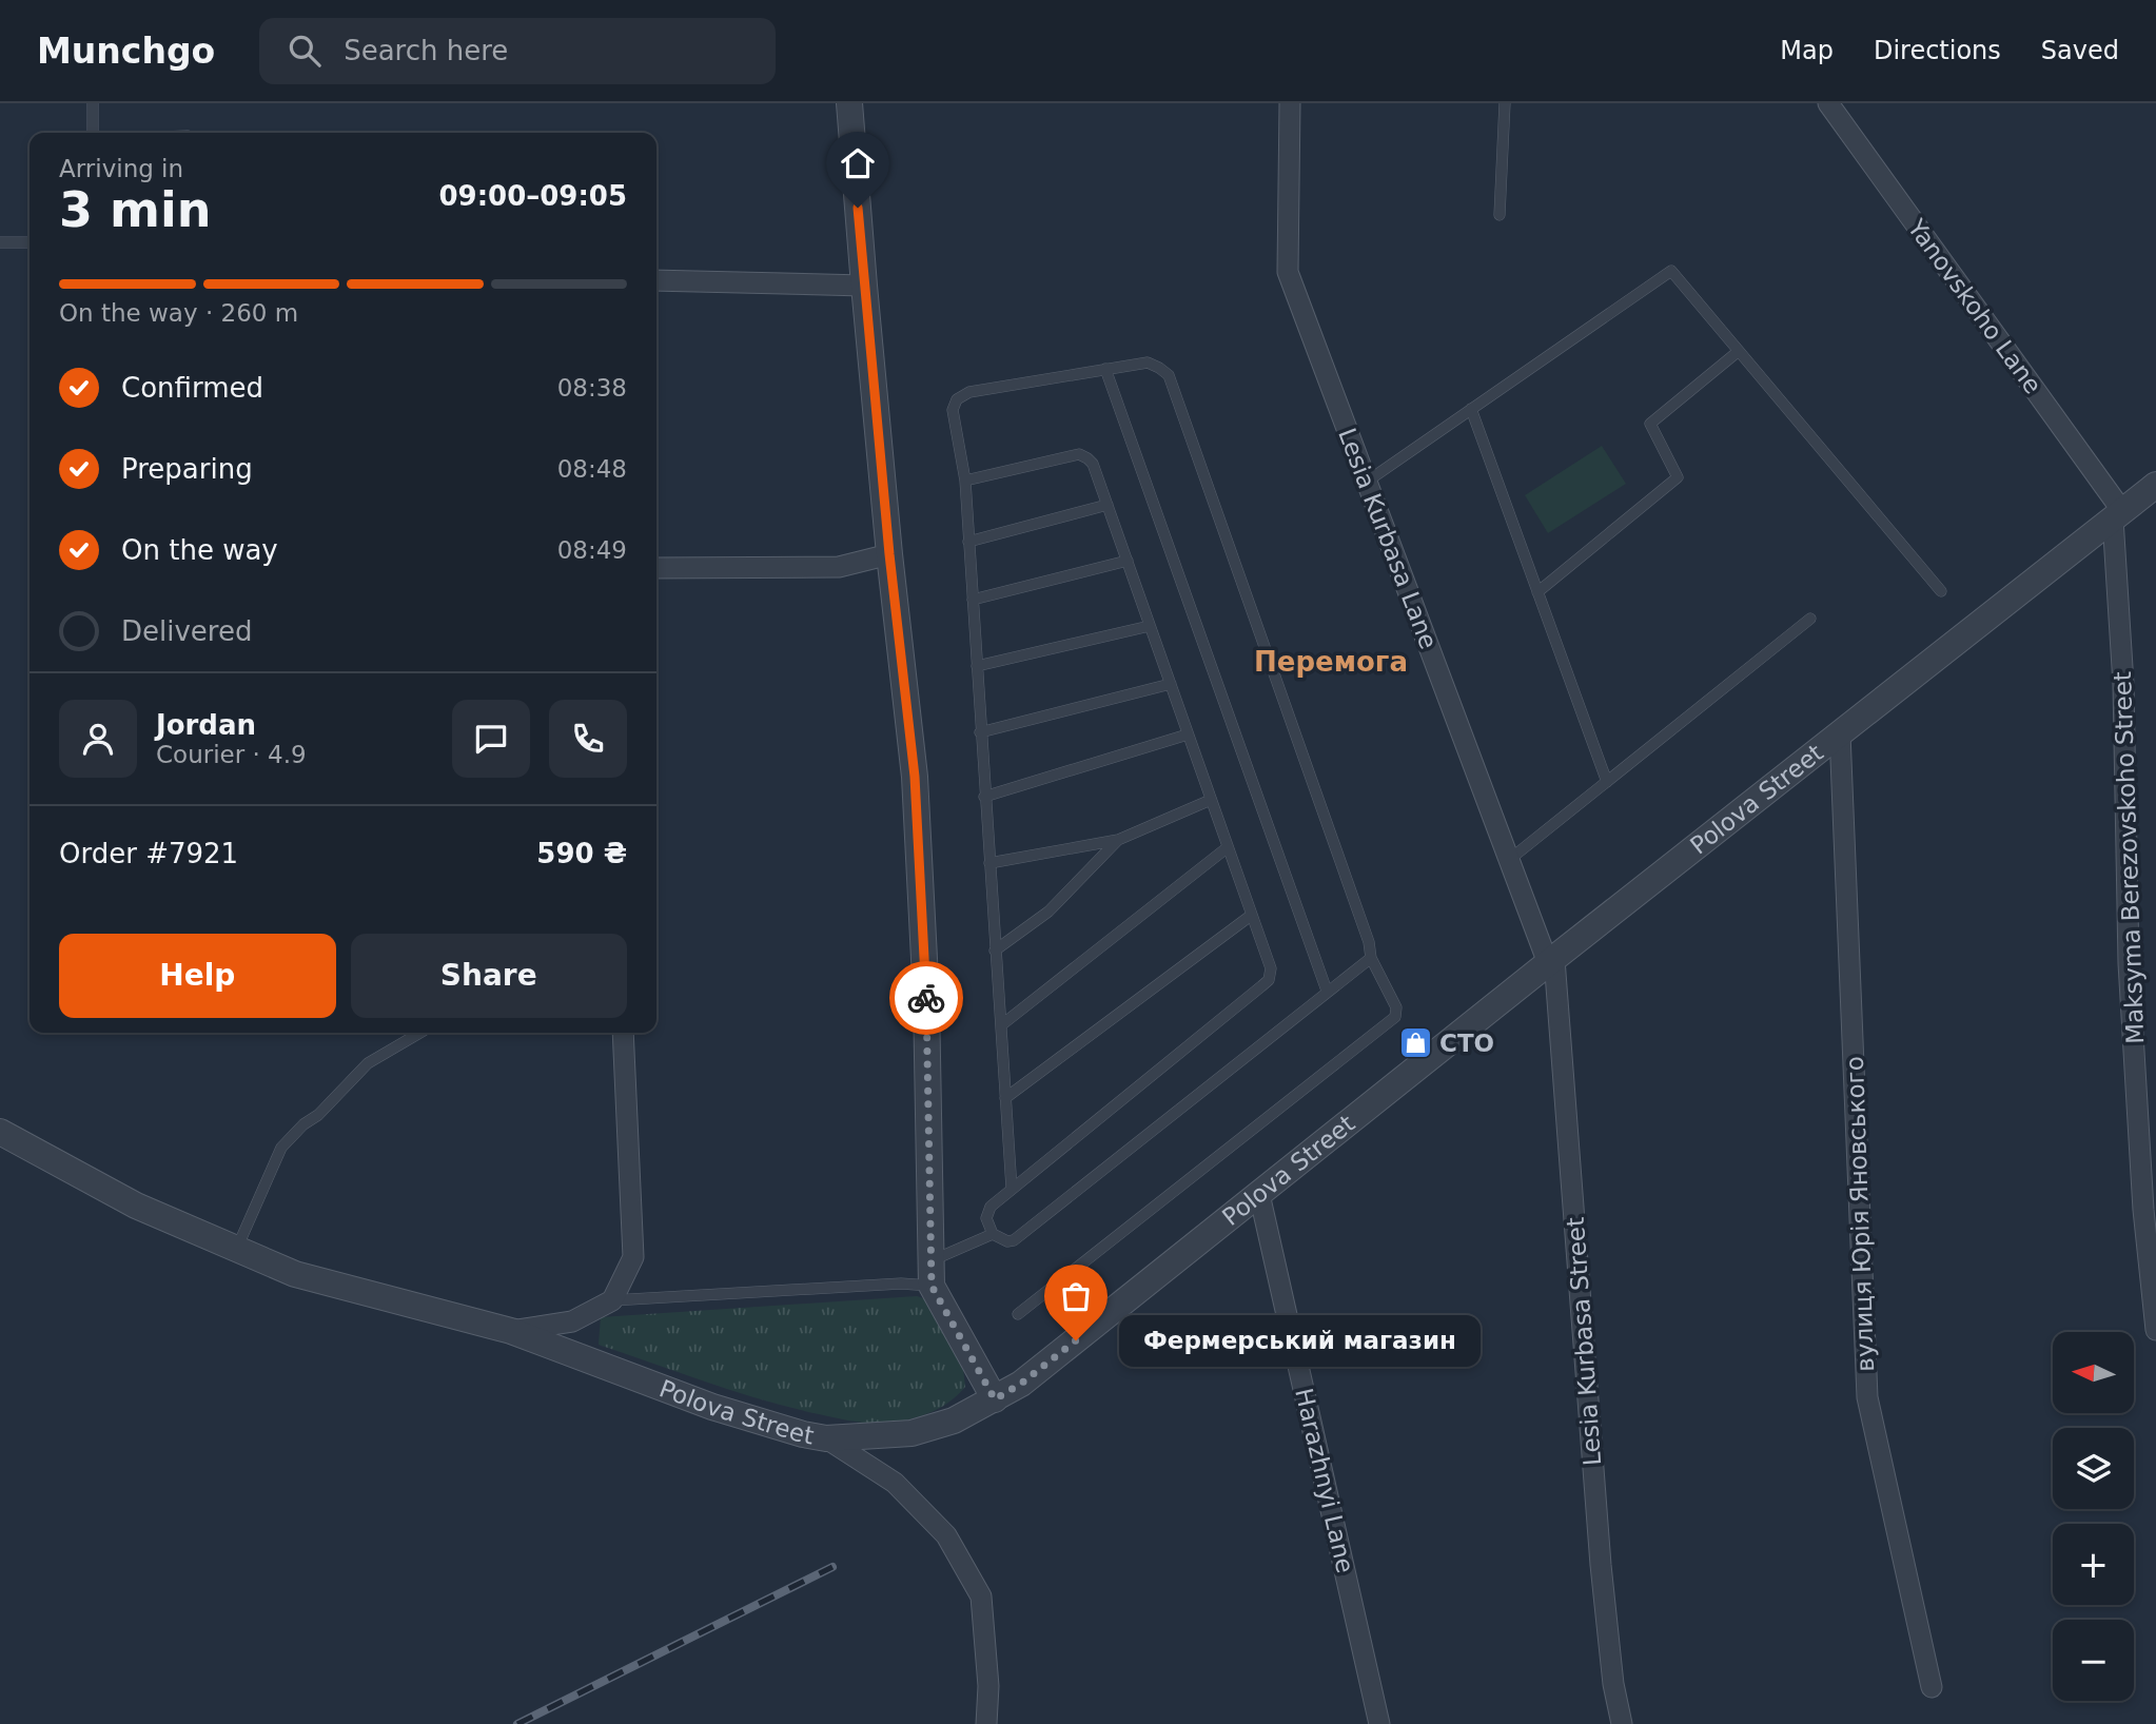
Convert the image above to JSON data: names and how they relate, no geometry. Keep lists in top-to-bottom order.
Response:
{
  "streets": {
    "street": [
      "Yanovskoho Lane",
      "Lesia Kurbasa Lane",
      "Polova Street",
      "Maksyma Berezovskoho Street",
      "вулиця Юрія Яновського",
      "Lesia Kurbasa Street",
      "Harazhnyi Lane"
    ]
  },
  "crossings": [
    ["Yanovskoho Lane", "Polova Street"],
    ["Yanovskoho Lane", "Maksyma Berezovskoho Street"],
    ["Lesia Kurbasa Lane", "Polova Street"],
    ["Lesia Kurbasa Lane", "Lesia Kurbasa Street"],
    ["Polova Street", "Maksyma Berezovskoho Street"],
    ["Polova Street", "вулиця Юрія Яновського"],
    ["Polova Street", "Lesia Kurbasa Street"],
    ["Polova Street", "Harazhnyi Lane"]
  ],
  "districts": ["Перемога"],
  "places": {
    "shop": ["СТО"],
    "other": ["Фермерський магазин"]
  },
  "north": "left",
  "page": {
    "header": "Munchgo",
    "search": "Search here",
    "nav": ["Map", "Directions", "Saved"],
    "heading": ["3 min", "Arriving in", "09:00–09:05"],
    "panel": [
      "Jordan",
      "Courier · 4.9",
      "Order #7921",
      "590 ₴"
    ],
    "bar": "On the way · 260 m",
    "list": [
      ["Confirmed", "08:38"],
      ["Preparing", "08:48"],
      ["On the way", "08:49"],
      "Delivered"
    ],
    "buttons": ["Help", "Share"],
    "bubble": "Фермерський магазин",
    "map_buttons": ["+", "−"]
  }
}
